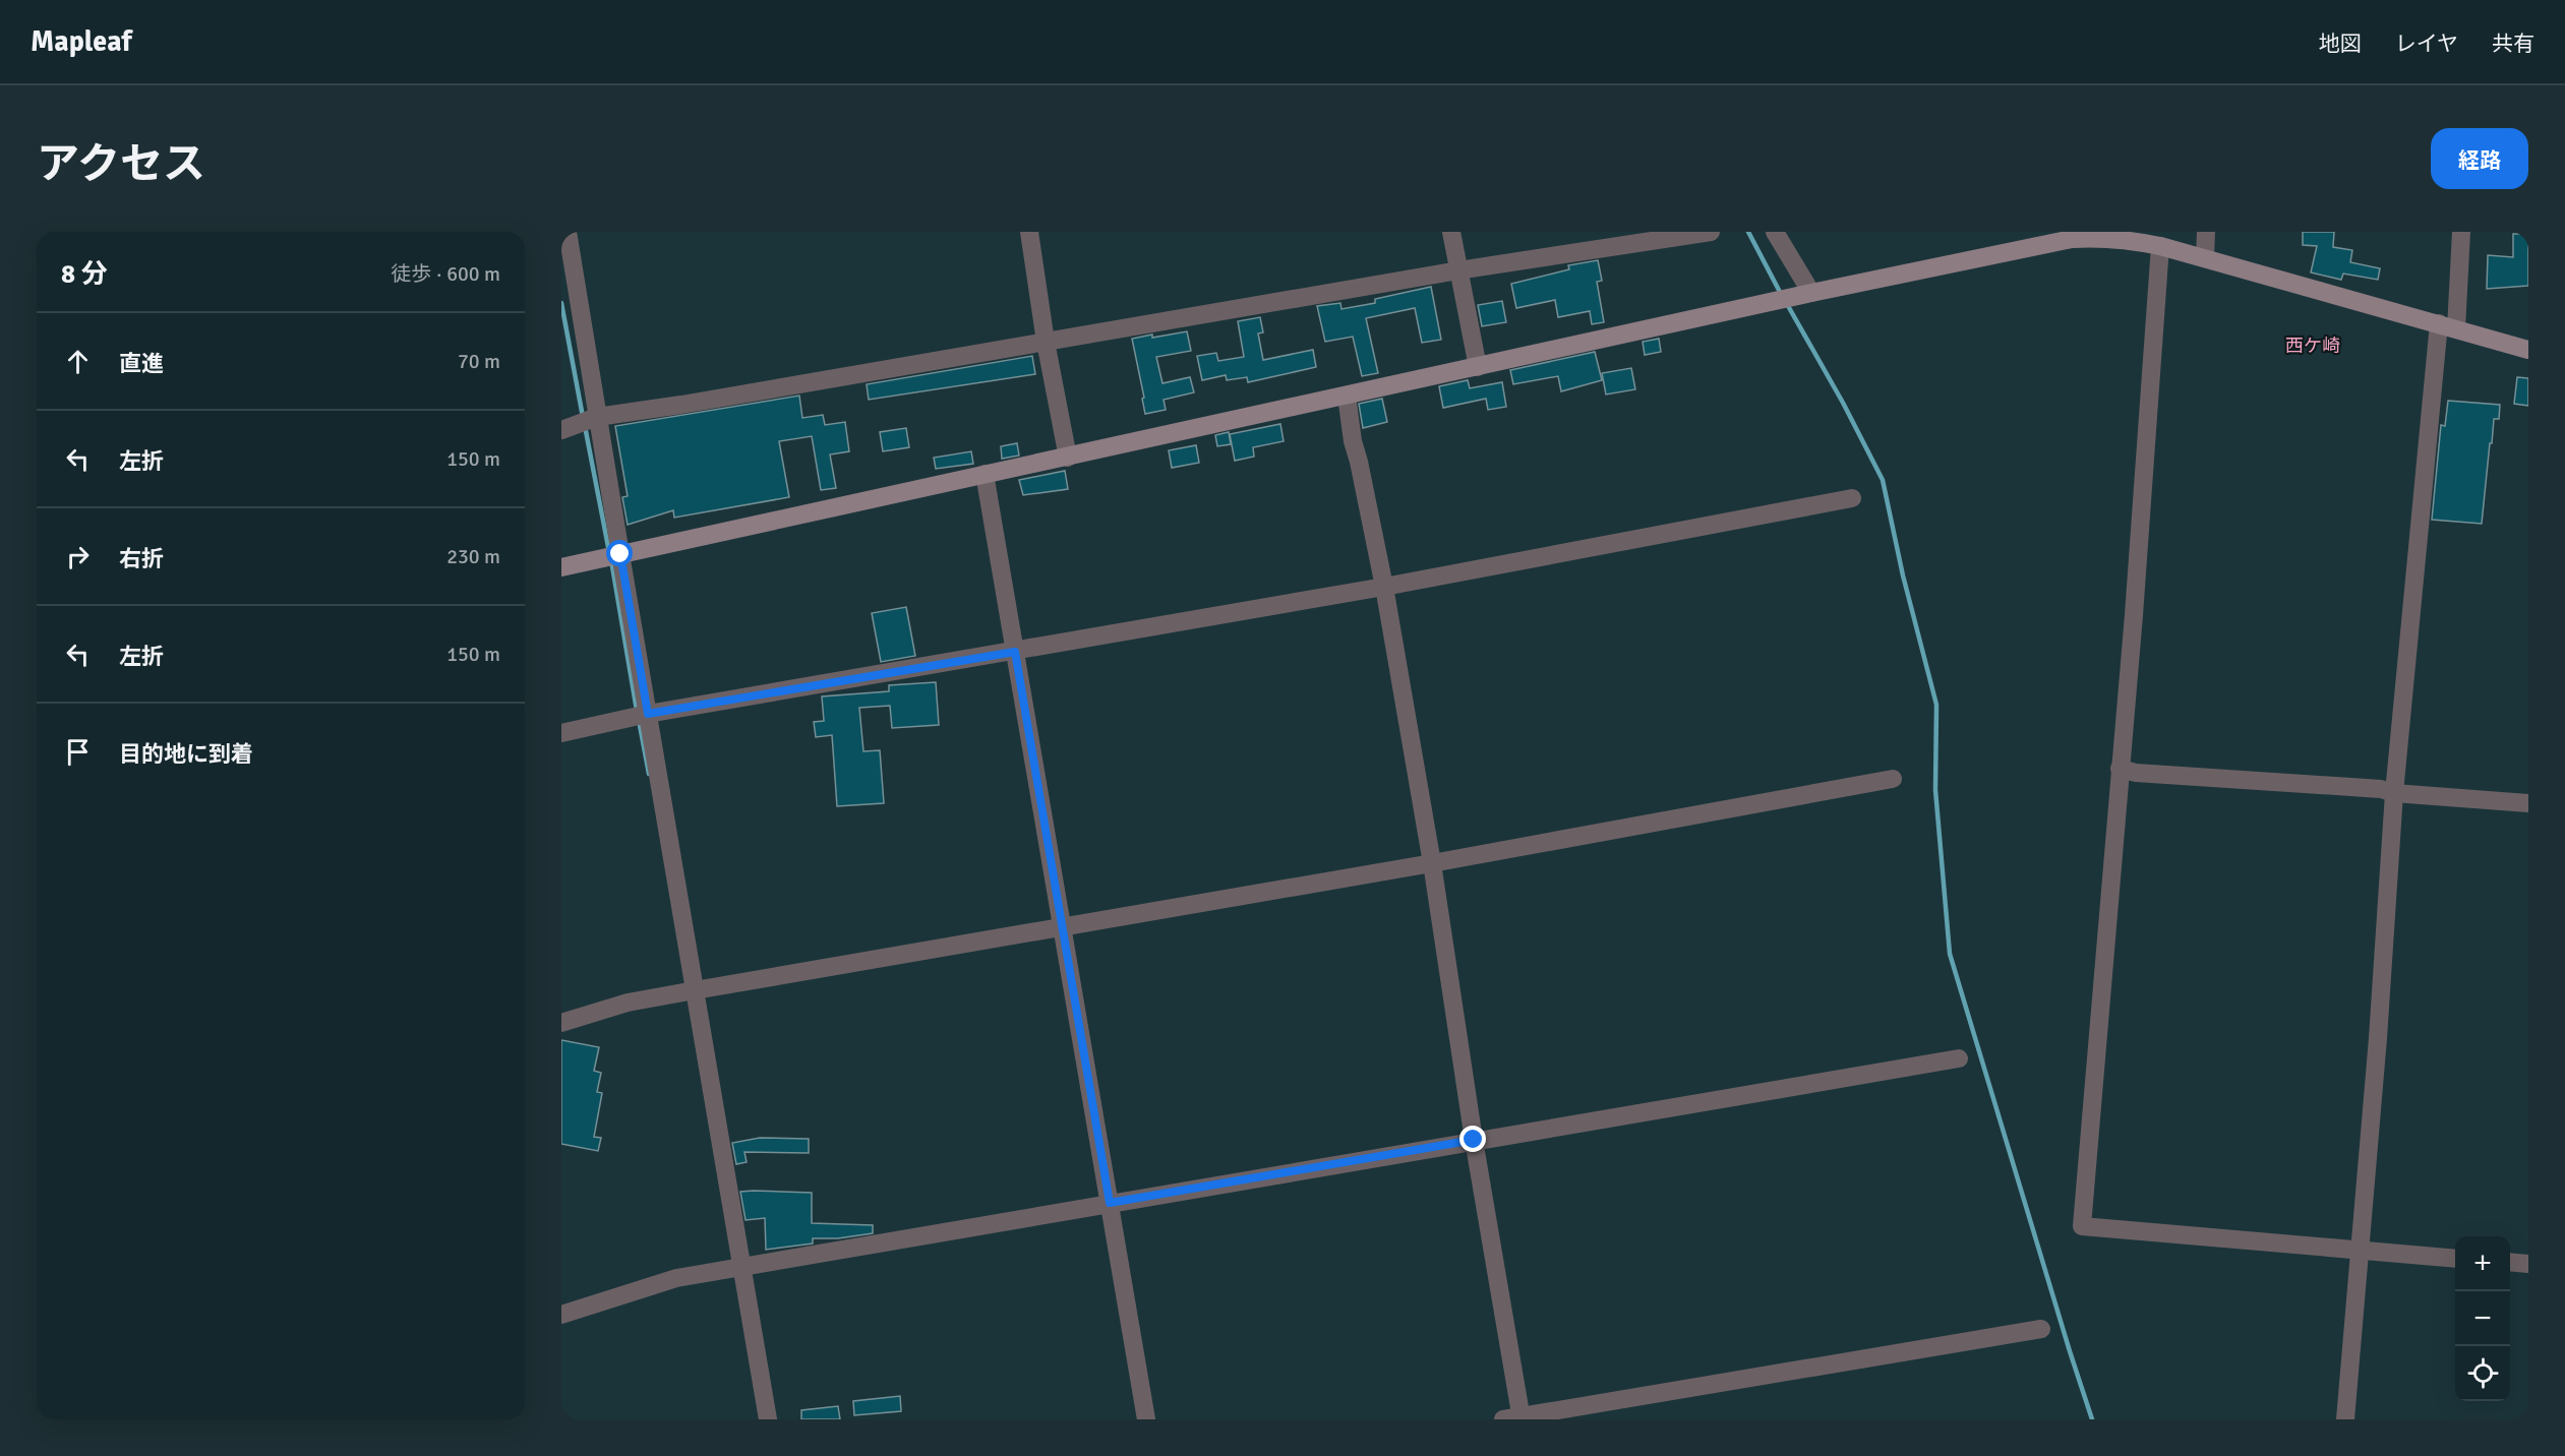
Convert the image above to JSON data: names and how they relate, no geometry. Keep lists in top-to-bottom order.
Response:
{
  "districts": ["西ケ崎"],
  "page": {
    "header": "Mapleaf",
    "nav": ["地図", "レイヤ", "共有"],
    "title": "アクセス",
    "buttons": "経路",
    "heading": ["8 分", "徒歩 · 600 m"],
    "list": [
      ["直進", "70 m"],
      ["左折", "150 m"],
      ["右折", "230 m"],
      ["左折", "150 m"],
      "目的地に到着"
    ],
    "map_buttons": ["+", "−"]
  }
}
